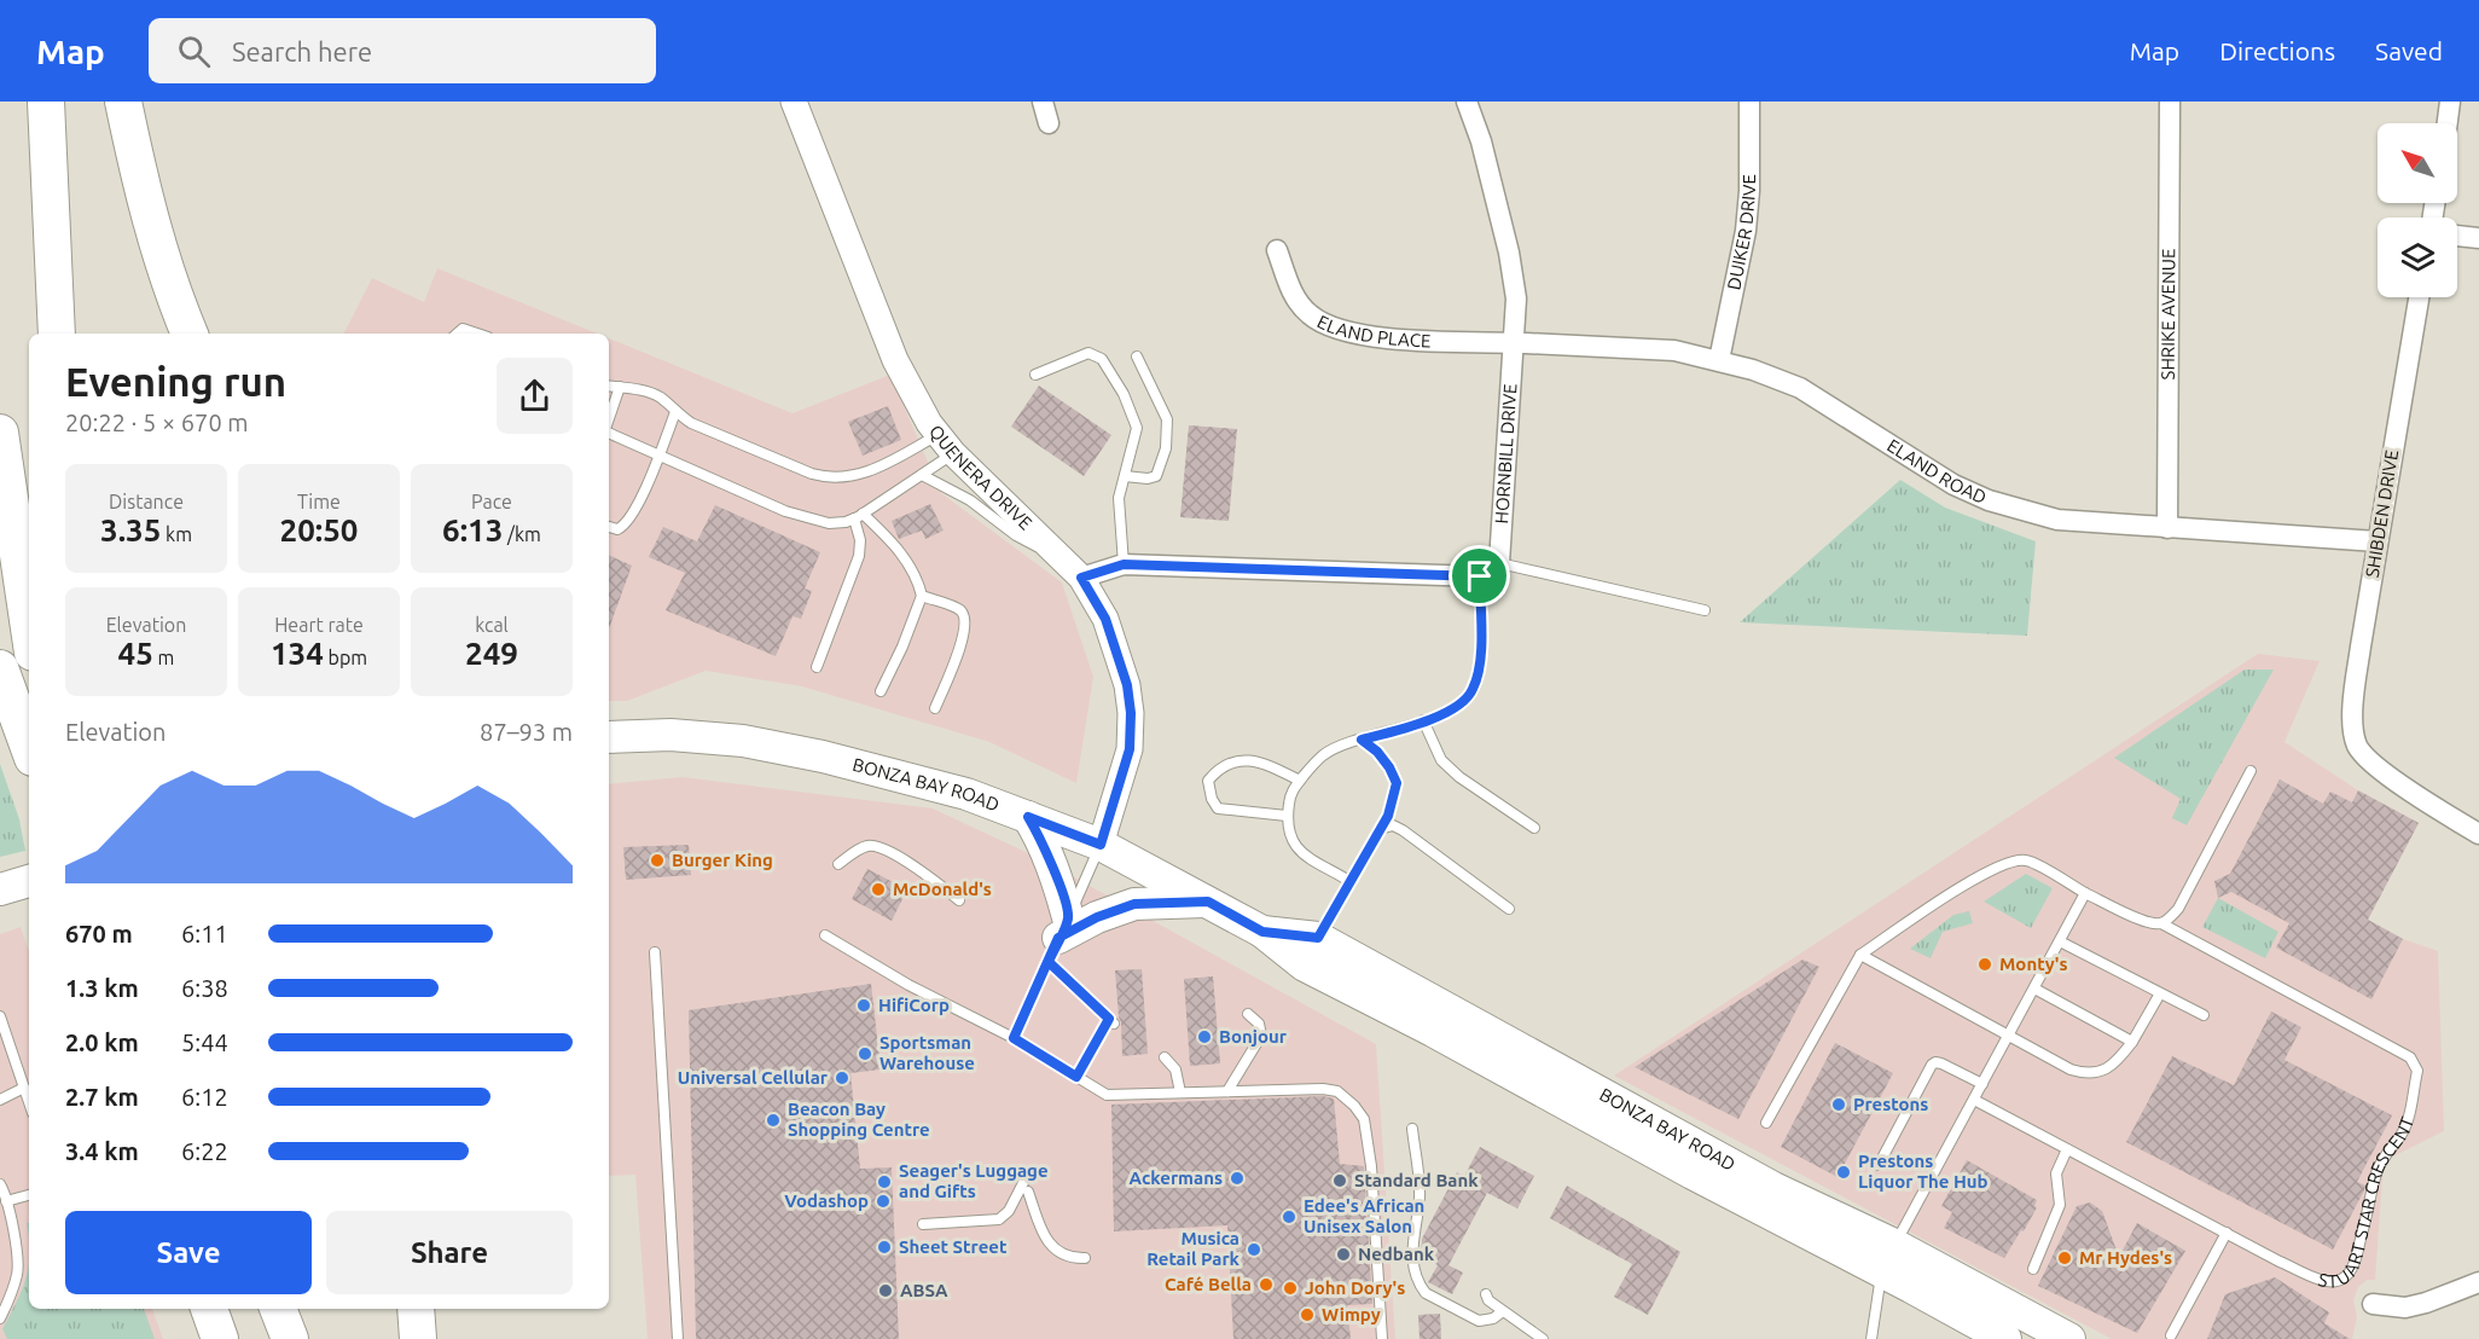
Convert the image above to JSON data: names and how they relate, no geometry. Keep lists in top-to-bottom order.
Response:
{
  "streets": {
    "main road": ["BONZA BAY ROAD"],
    "street": [
      "DUIKER DRIVE",
      "SHRIKE AVENUE",
      "ELAND PLACE",
      "HORNBILL DRIVE",
      "ELAND ROAD",
      "QUENERA DRIVE",
      "SHIBDEN DRIVE"
    ],
    "lane": ["STUART STAR CRESCENT"]
  },
  "crossings": [
    ["DUIKER DRIVE", "ELAND ROAD"],
    ["SHRIKE AVENUE", "ELAND ROAD"],
    ["ELAND PLACE", "HORNBILL DRIVE"],
    ["ELAND PLACE", "ELAND ROAD"],
    ["HORNBILL DRIVE", "ELAND ROAD"],
    ["ELAND ROAD", "SHIBDEN DRIVE"],
    ["QUENERA DRIVE", "BONZA BAY ROAD"]
  ],
  "places": [
    "Burger King",
    "McDonald's",
    "Monty's",
    "HifiCorp",
    "Bonjour",
    "Sportsman Warehouse",
    "Universal Cellular",
    "Prestons",
    "Beacon Bay Shopping Centre",
    "Prestons Liquor The Hub",
    "Ackermans",
    "Standard Bank",
    "Seager's Luggage and Gifts",
    "Vodashop",
    "Edee's African Unisex Salon",
    "Sheet Street",
    "Musica Retail Park",
    "Nedbank",
    "Mr Hydes's",
    "Café Bella",
    "John Dory's",
    "ABSA",
    "Wimpy"
  ],
  "north": "top left",
  "page": {
    "header": "Map",
    "search": "Search here",
    "nav": ["Map", "Directions", "Saved"],
    "heading": ["Evening run", "20:22 · 5 × 670 m"],
    "stats": [
      ["Distance", "3.35 km"],
      ["Time", "20:50"],
      ["Pace", "6:13 /km"],
      ["Elevation", "45 m"],
      ["Heart rate", "134 bpm"],
      ["kcal", "249"]
    ],
    "chart": ["Elevation", "87–93 m"],
    "list": [
      {
        "name": "670 m",
        "note": "6:11"
      },
      {
        "name": "1.3 km",
        "note": "6:38"
      },
      {
        "name": "2.0 km",
        "note": "5:44"
      },
      {
        "name": "2.7 km",
        "note": "6:12"
      },
      {
        "name": "3.4 km",
        "note": "6:22"
      }
    ],
    "buttons": ["Save", "Share"]
  }
}
